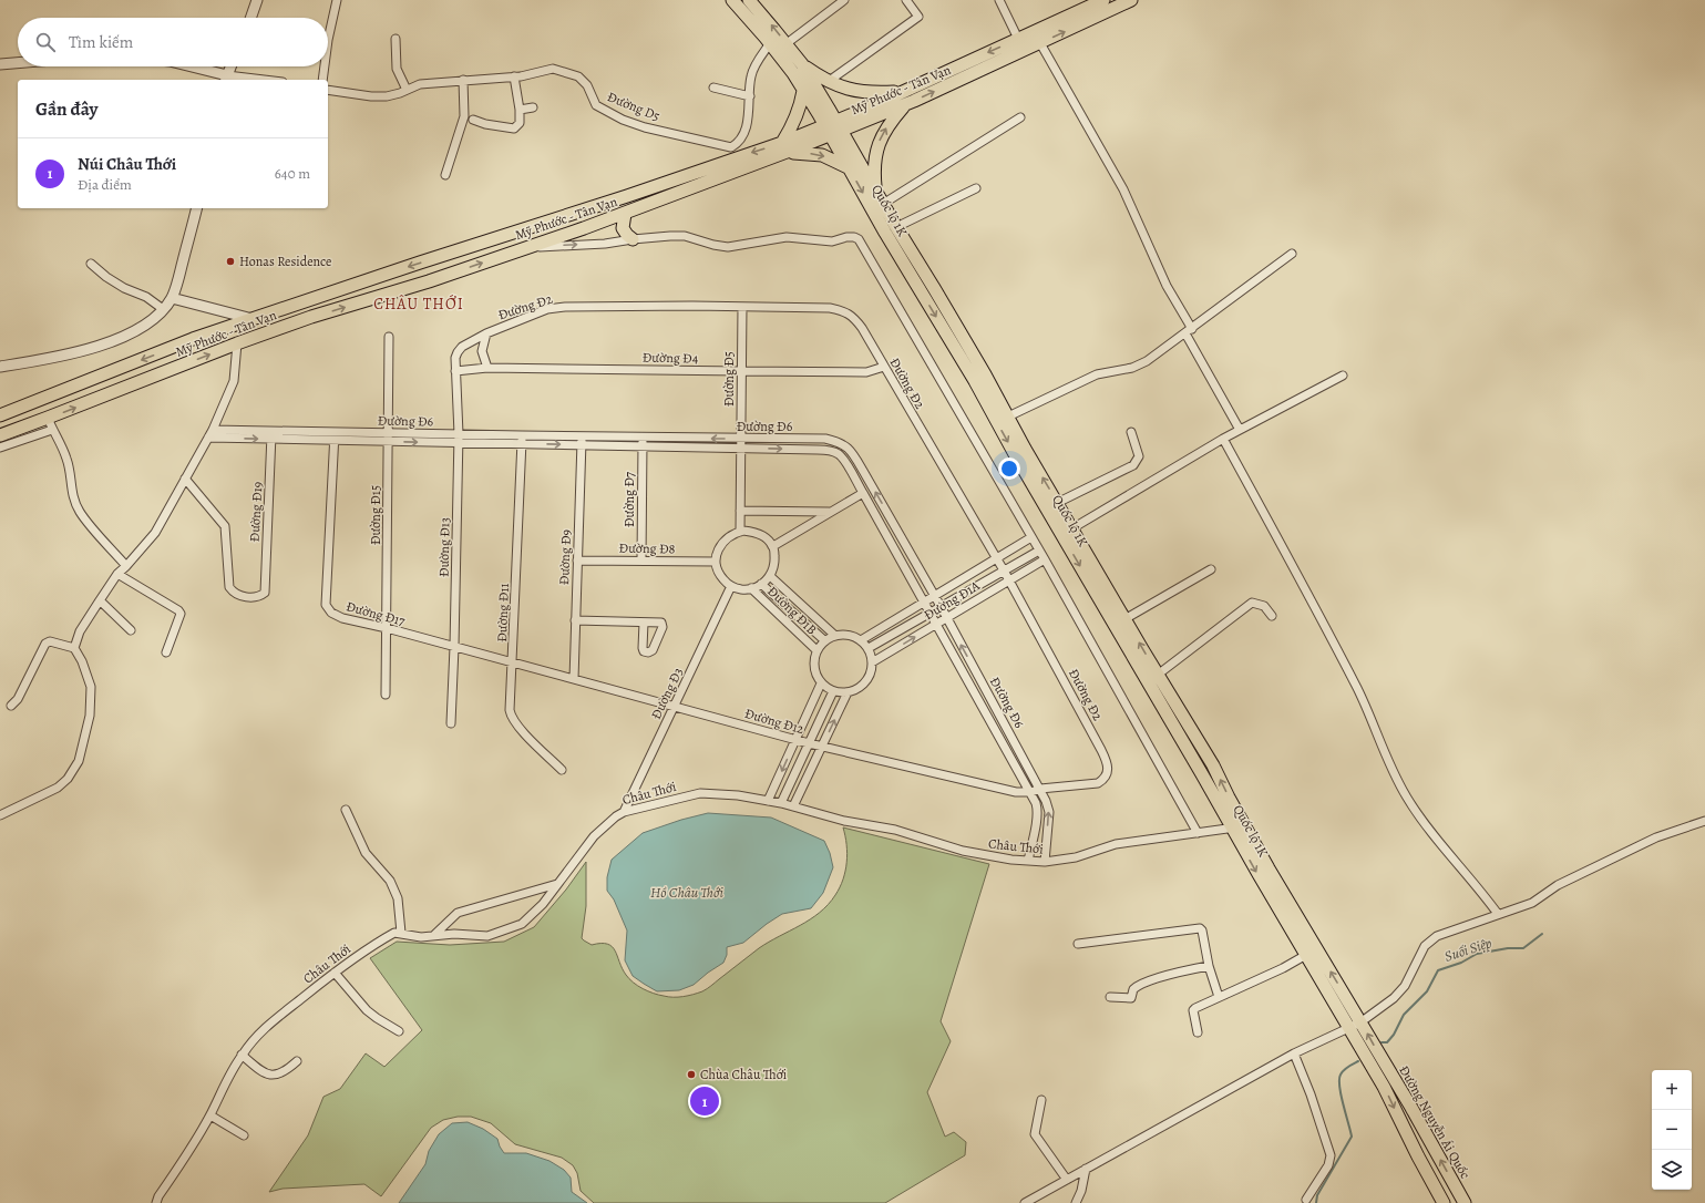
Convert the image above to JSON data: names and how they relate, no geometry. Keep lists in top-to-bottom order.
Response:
{
  "streets": {
    "main road": ["Mỹ Phước - Tân Vạn", "Quốc lộ 1K", "Đường Nguyễn Ái Quốc"],
    "street": [
      "Đường D5",
      "Đường Đ2",
      "Đường Đ4",
      "Đường Đ5",
      "Đường Đ6",
      "Đường Đ7",
      "Đường Đ19",
      "Đường Đ15",
      "Đường Đ13",
      "Đường Đ8",
      "Đường Đ9",
      "Đường Đ1A",
      "Đường Đ1B",
      "Đường Đ11",
      "Đường Đ17",
      "Đường Đ3",
      "Đường Đ12",
      "Châu Thới"
    ]
  },
  "crossings": [
    ["Mỹ Phước - Tân Vạn", "Quốc lộ 1K"],
    ["Quốc lộ 1K", "Châu Thới"],
    ["Quốc lộ 1K", "Đường Nguyễn Ái Quốc"],
    ["Đường Đ2", "Đường Đ4"],
    ["Đường Đ2", "Đường Đ5"],
    ["Đường Đ2", "Đường Đ6"],
    ["Đường Đ2", "Đường Đ13"],
    ["Đường Đ2", "Đường Đ1A"],
    ["Đường Đ2", "Đường Đ12"],
    ["Đường Đ4", "Đường Đ5"],
    ["Đường Đ4", "Đường Đ13"],
    ["Đường Đ5", "Đường Đ6"],
    ["Đường Đ5", "Đường Đ8"],
    ["Đường Đ5", "Đường Đ1B"],
    ["Đường Đ5", "Đường Đ3"],
    ["Đường Đ6", "Đường Đ7"],
    ["Đường Đ6", "Đường Đ19"],
    ["Đường Đ6", "Đường Đ15"],
    ["Đường Đ6", "Đường Đ13"],
    ["Đường Đ6", "Đường Đ9"],
    ["Đường Đ6", "Đường Đ1A"],
    ["Đường Đ6", "Đường Đ11"],
    ["Đường Đ6", "Đường Đ17"],
    ["Đường Đ6", "Đường Đ12"],
    ["Đường Đ6", "Châu Thới"],
    ["Đường Đ7", "Đường Đ8"],
    ["Đường Đ15", "Đường Đ17"],
    ["Đường Đ13", "Đường Đ17"],
    ["Đường Đ8", "Đường Đ9"],
    ["Đường Đ8", "Đường Đ1B"],
    ["Đường Đ8", "Đường Đ3"],
    ["Đường Đ9", "Đường Đ12"],
    ["Đường Đ1A", "Đường Đ1B"],
    ["Đường Đ1B", "Đường Đ3"],
    ["Đường Đ11", "Đường Đ17"],
    ["Đường Đ11", "Đường Đ12"],
    ["Đường Đ17", "Đường Đ12"],
    ["Đường Đ3", "Đường Đ12"],
    ["Đường Đ3", "Châu Thới"]
  ],
  "districts": ["CHÂU THỚI"],
  "water": ["Hồ Châu Thới", "Suối Siệp"],
  "places": ["Honas Residence", "Chùa Châu Thới"],
  "page": {
    "search": "Tìm kiếm",
    "heading": "Gần đây",
    "list": [
      {
        "mark": "1",
        "name": "Núi Châu Thới",
        "note": "Địa điểm",
        "value": "640 m"
      }
    ],
    "map_buttons": ["+", "−"],
    "pins": "1"
  }
}
